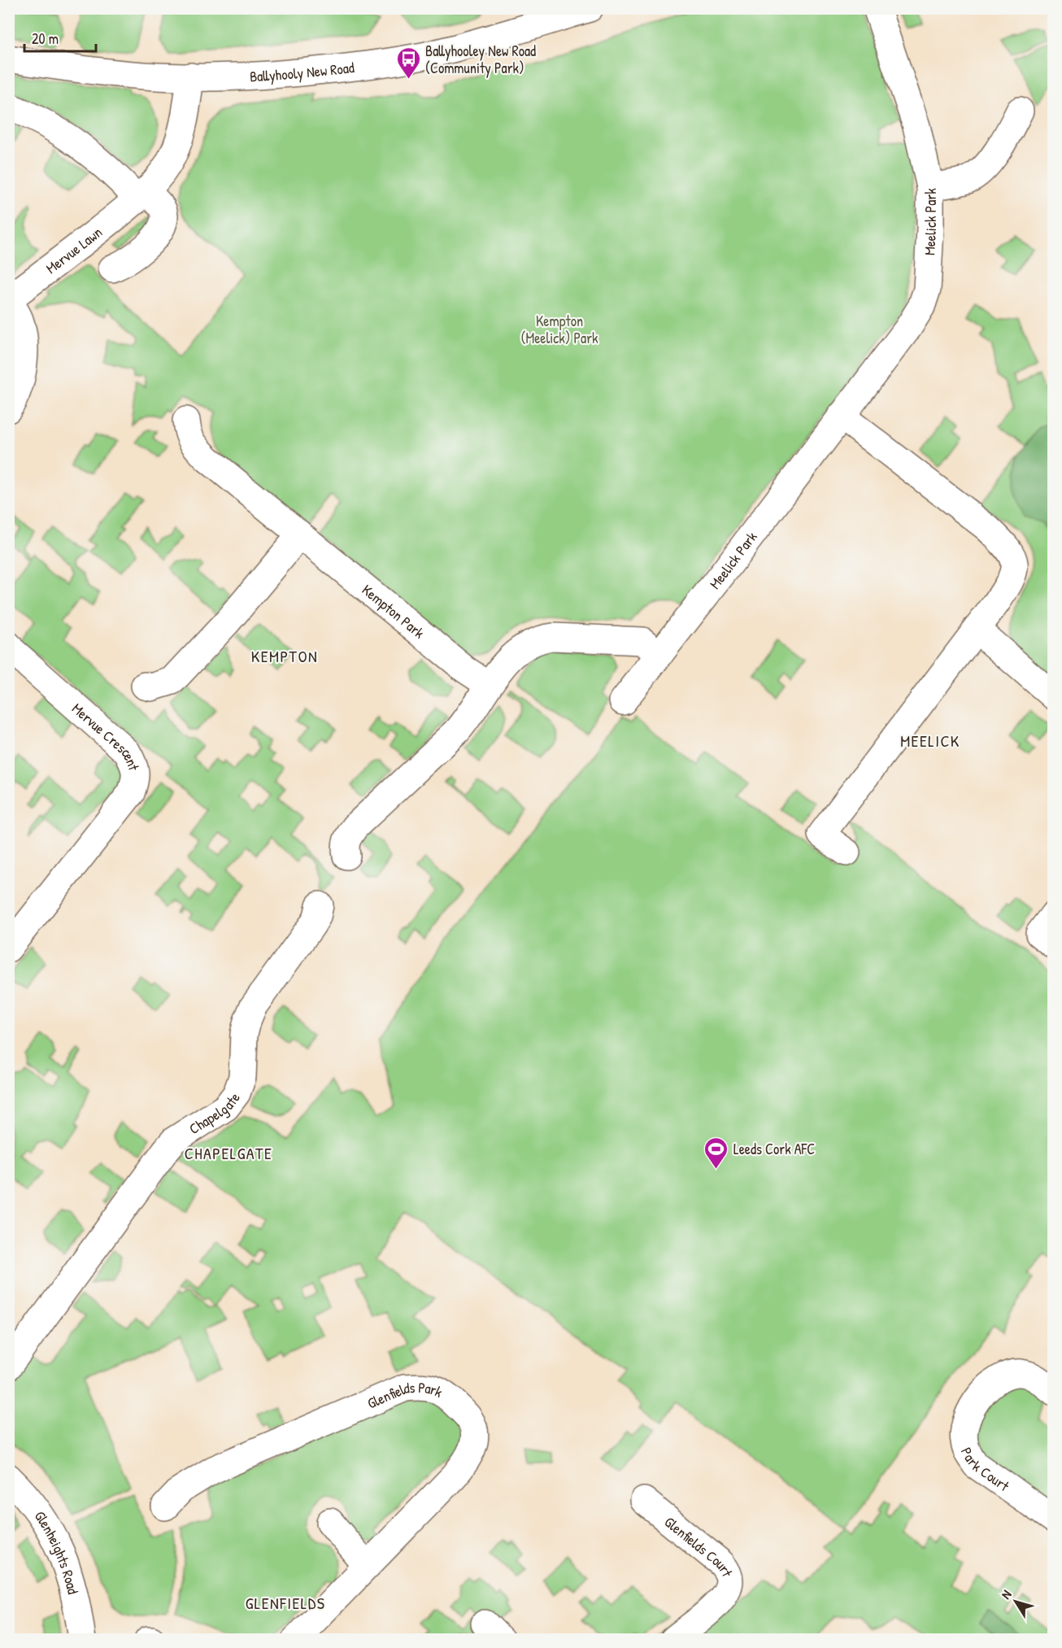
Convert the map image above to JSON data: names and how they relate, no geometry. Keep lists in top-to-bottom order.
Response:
{
  "streets": {
    "street": [
      "Ballyhooly New Road",
      "Meelick Park",
      "Mervue Lawn",
      "Kempton Park",
      "Mervue Crescent",
      "Chapelgate",
      "Glenfields Park",
      "Park Court",
      "Glenfields Court",
      "Glenheights Road"
    ]
  },
  "crossings": [
    ["Ballyhooly New Road", "Mervue Lawn"]
  ],
  "districts": [
    "KEMPTON",
    "MEELICK",
    "CHAPELGATE",
    "GLENFIELDS"
  ],
  "parks": ["Kempton (Meelick) Park"],
  "places": {
    "bus stop": ["Ballyhooley New Road (Community Park)"],
    "sports": ["Leeds Cork AFC"]
  },
  "scale_bar": "20 m",
  "north": "top left"
}
